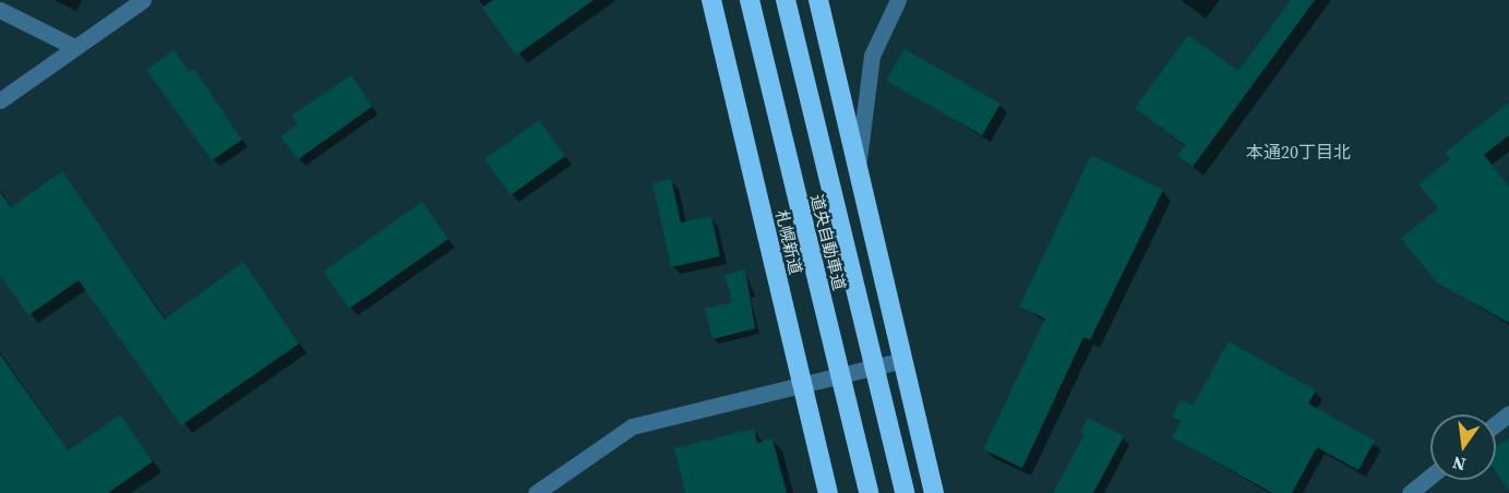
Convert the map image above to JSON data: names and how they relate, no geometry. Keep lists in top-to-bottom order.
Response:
{
  "streets": {
    "highway": ["札幌新道", "道央自動車道"]
  },
  "districts": ["本通20丁目北"],
  "north": "bottom"
}
